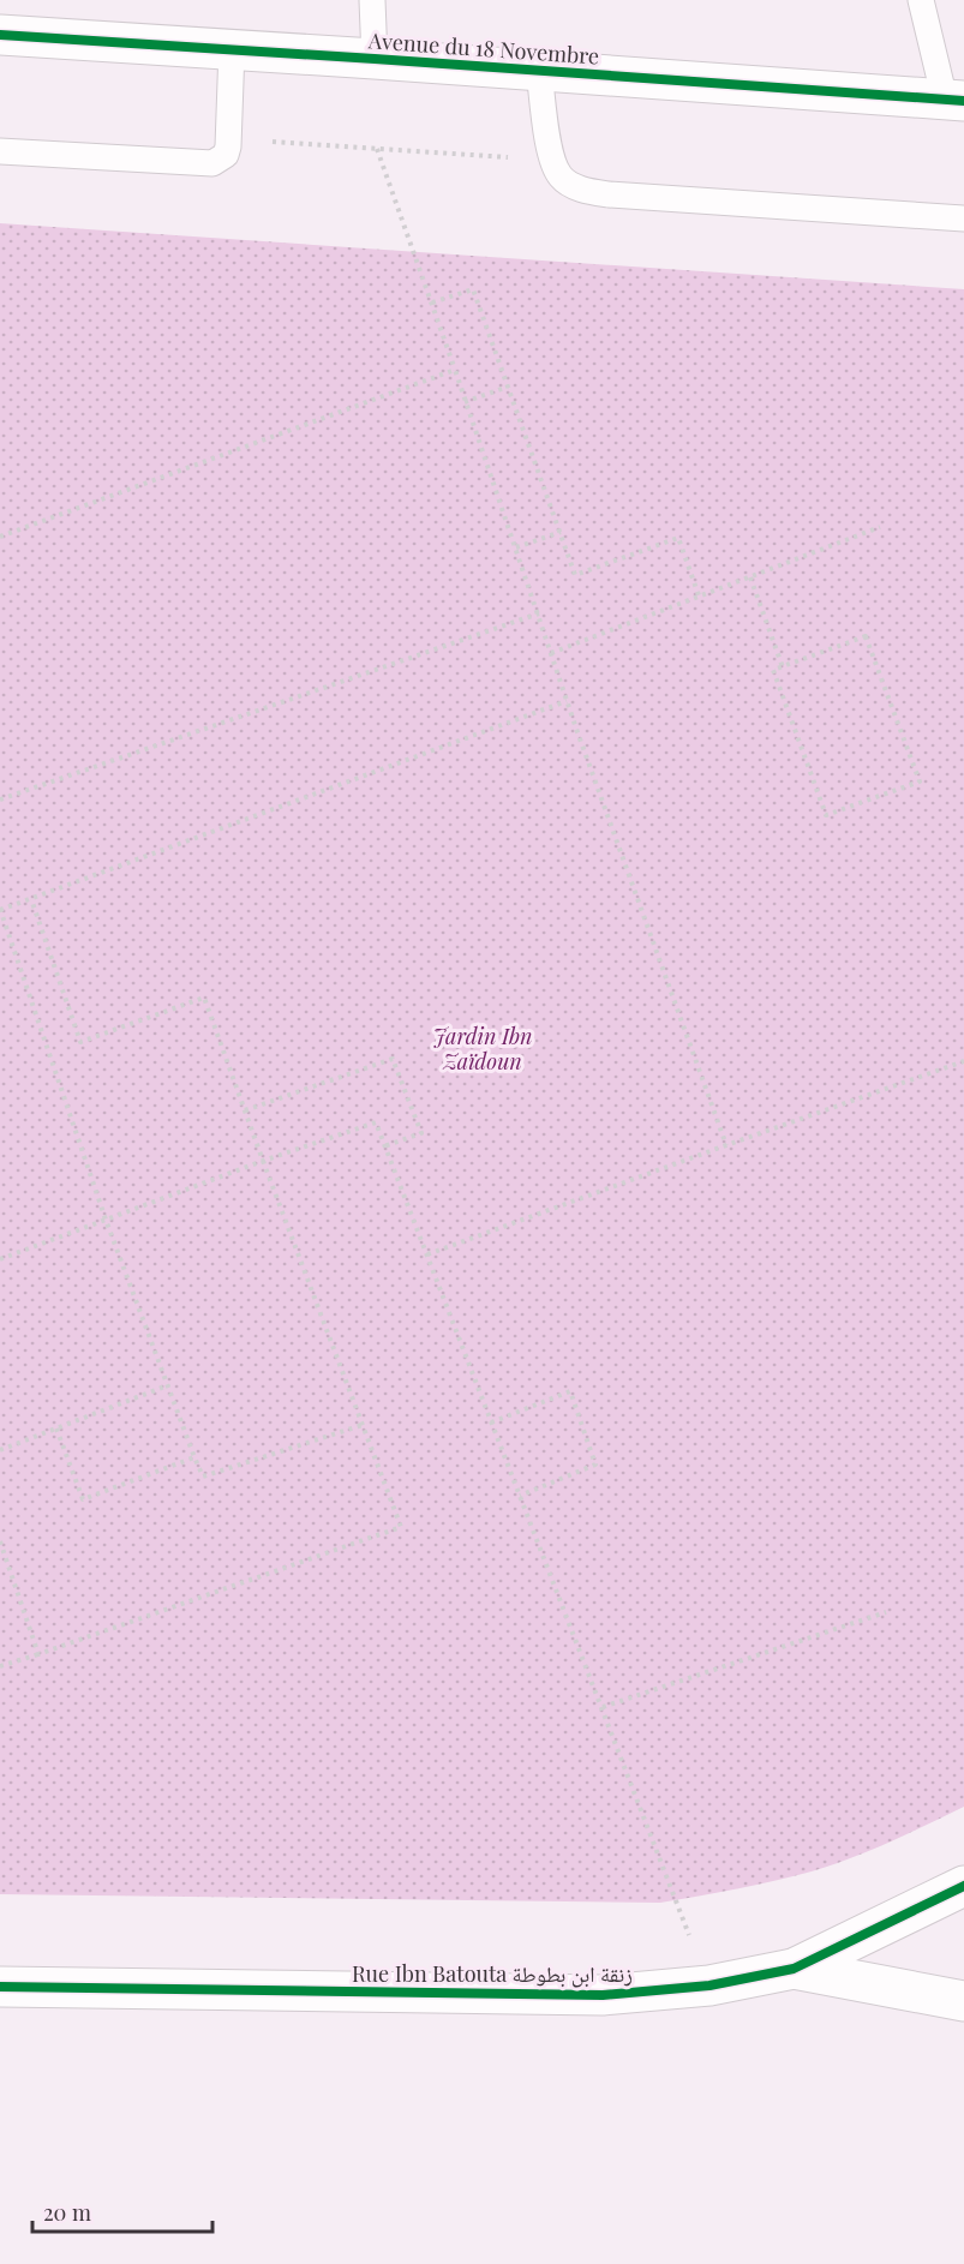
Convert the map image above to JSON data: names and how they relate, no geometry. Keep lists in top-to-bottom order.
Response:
{
  "streets": {
    "street": ["Avenue du 18 Novembre", "Rue Ibn Batouta زنقة ابن بطوطة"]
  },
  "parks": ["Jardin Ibn Zaïdoun"],
  "scale_bar": "20 m"
}
